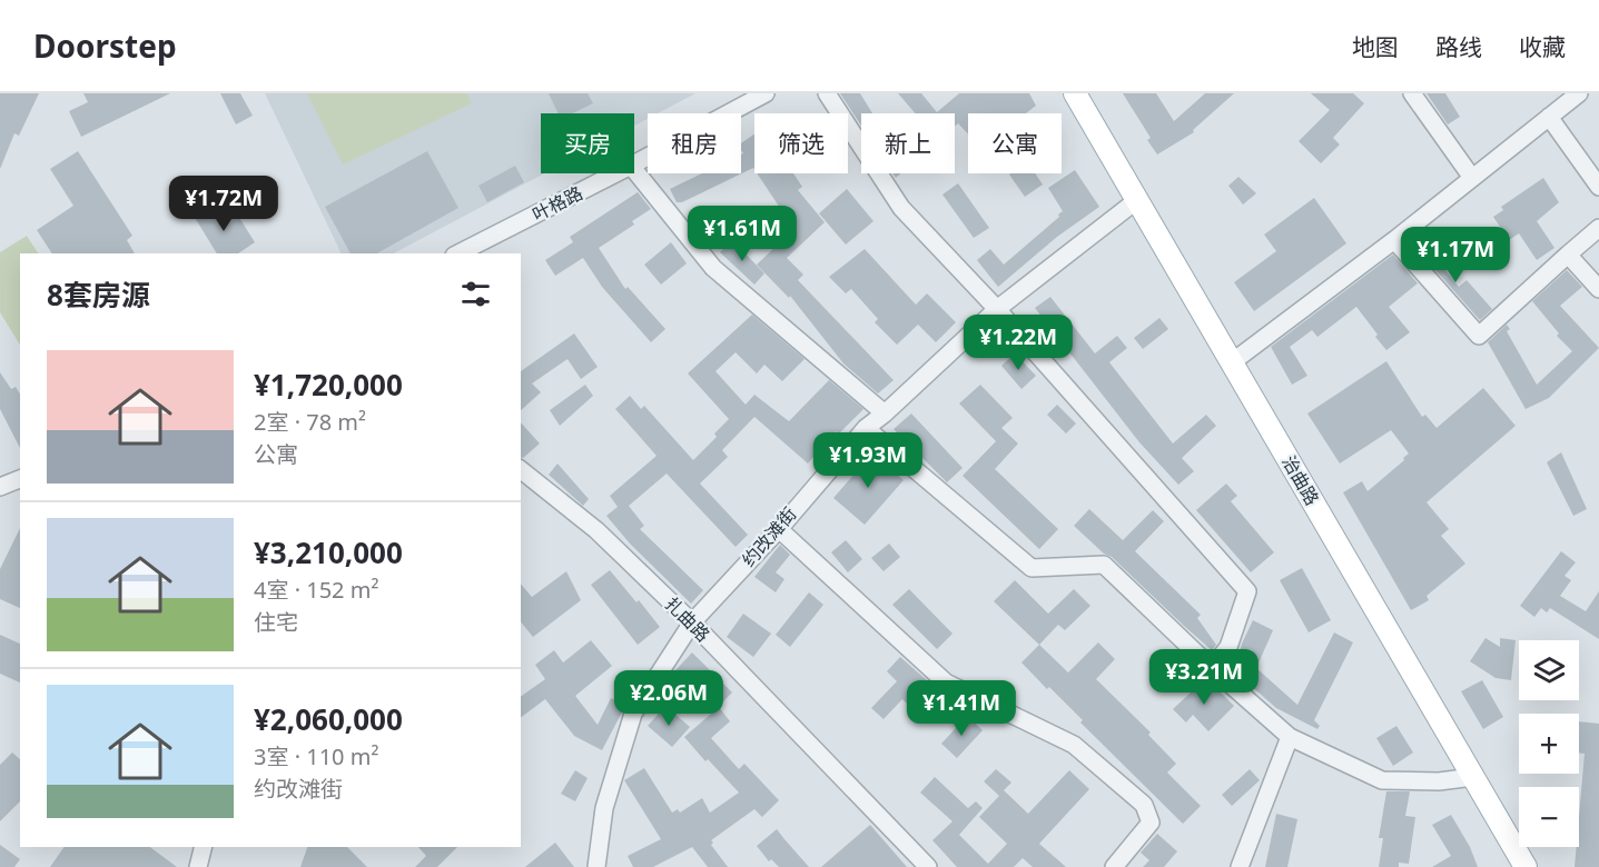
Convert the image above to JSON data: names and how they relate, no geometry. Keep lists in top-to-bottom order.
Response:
{
  "streets": {
    "main road": ["治曲路"],
    "street": ["叶格路", "约改滩街", "扎曲路"]
  },
  "crossings": [
    ["治曲路", "约改滩街"],
    ["约改滩街", "扎曲路"]
  ],
  "page": {
    "header": "Doorstep",
    "nav": ["地图", "路线", "收藏"],
    "chip": [
      "买房",
      "租房",
      "筛选",
      "新上",
      "公寓"
    ],
    "price": [
      "¥1.72M",
      "¥1.61M",
      "¥1.17M",
      "¥1.22M",
      "¥1.93M",
      "¥3.21M",
      "¥2.06M",
      "¥1.41M"
    ],
    "heading": "8套房源",
    "list": [
      {
        "name": "¥1,720,000",
        "note": "2室 · 78 m² · 公寓"
      },
      {
        "name": "¥3,210,000",
        "note": "4室 · 152 m² · 住宅"
      },
      {
        "name": "¥2,060,000",
        "note": "3室 · 110 m² · 约改滩街"
      }
    ],
    "map_buttons": ["+", "−"]
  }
}
